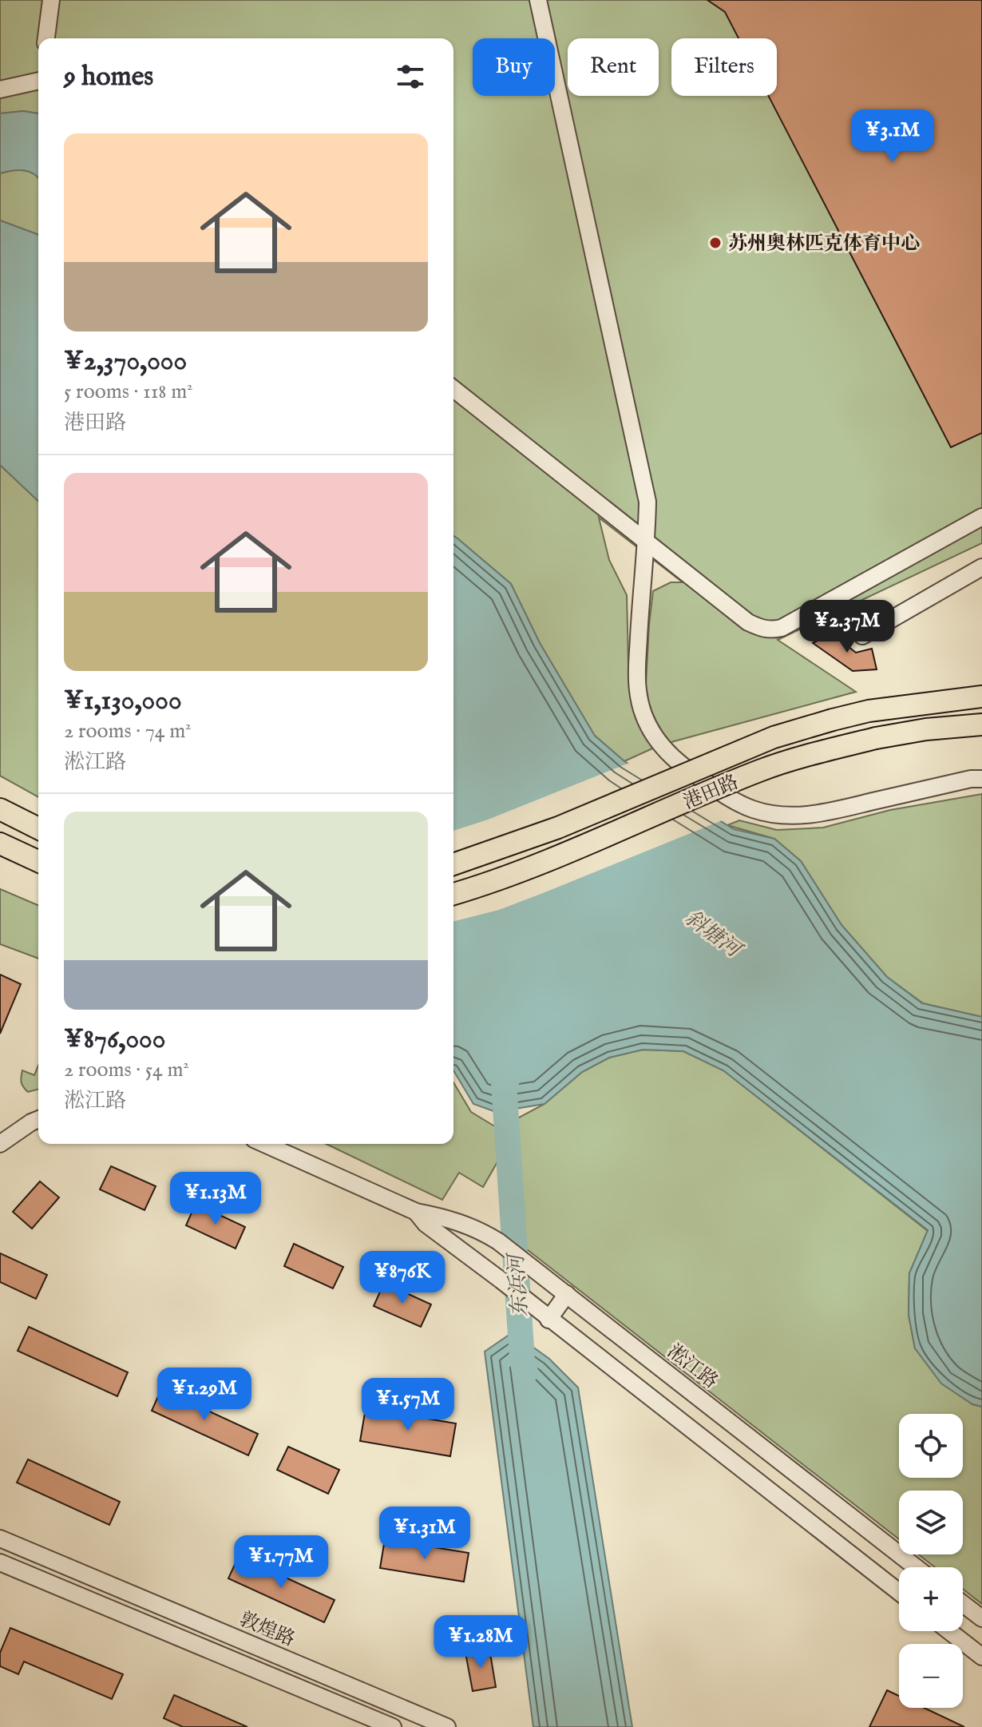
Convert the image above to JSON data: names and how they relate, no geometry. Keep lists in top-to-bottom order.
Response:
{
  "streets": {
    "main road": ["港田路"],
    "street": ["淞江路", "敦煌路"]
  },
  "water": ["斜塘河", "东浜河"],
  "places": ["苏州奥林匹克体育中心"],
  "page": {
    "chip": ["Buy", "Rent", "Filters"],
    "heading": "9 homes",
    "price": [
      "¥3.1M",
      "¥2.37M",
      "¥1.13M",
      "¥876K",
      "¥1.29M",
      "¥1.57M",
      "¥1.31M",
      "¥1.77M",
      "¥1.28M"
    ],
    "list": [
      {
        "name": "¥2,370,000",
        "note": "5 rooms · 118 m² · 港田路"
      },
      {
        "name": "¥1,130,000",
        "note": "2 rooms · 74 m² · 淞江路"
      },
      {
        "name": "¥876,000",
        "note": "2 rooms · 54 m² · 淞江路"
      }
    ],
    "map_buttons": ["+", "−"]
  }
}
